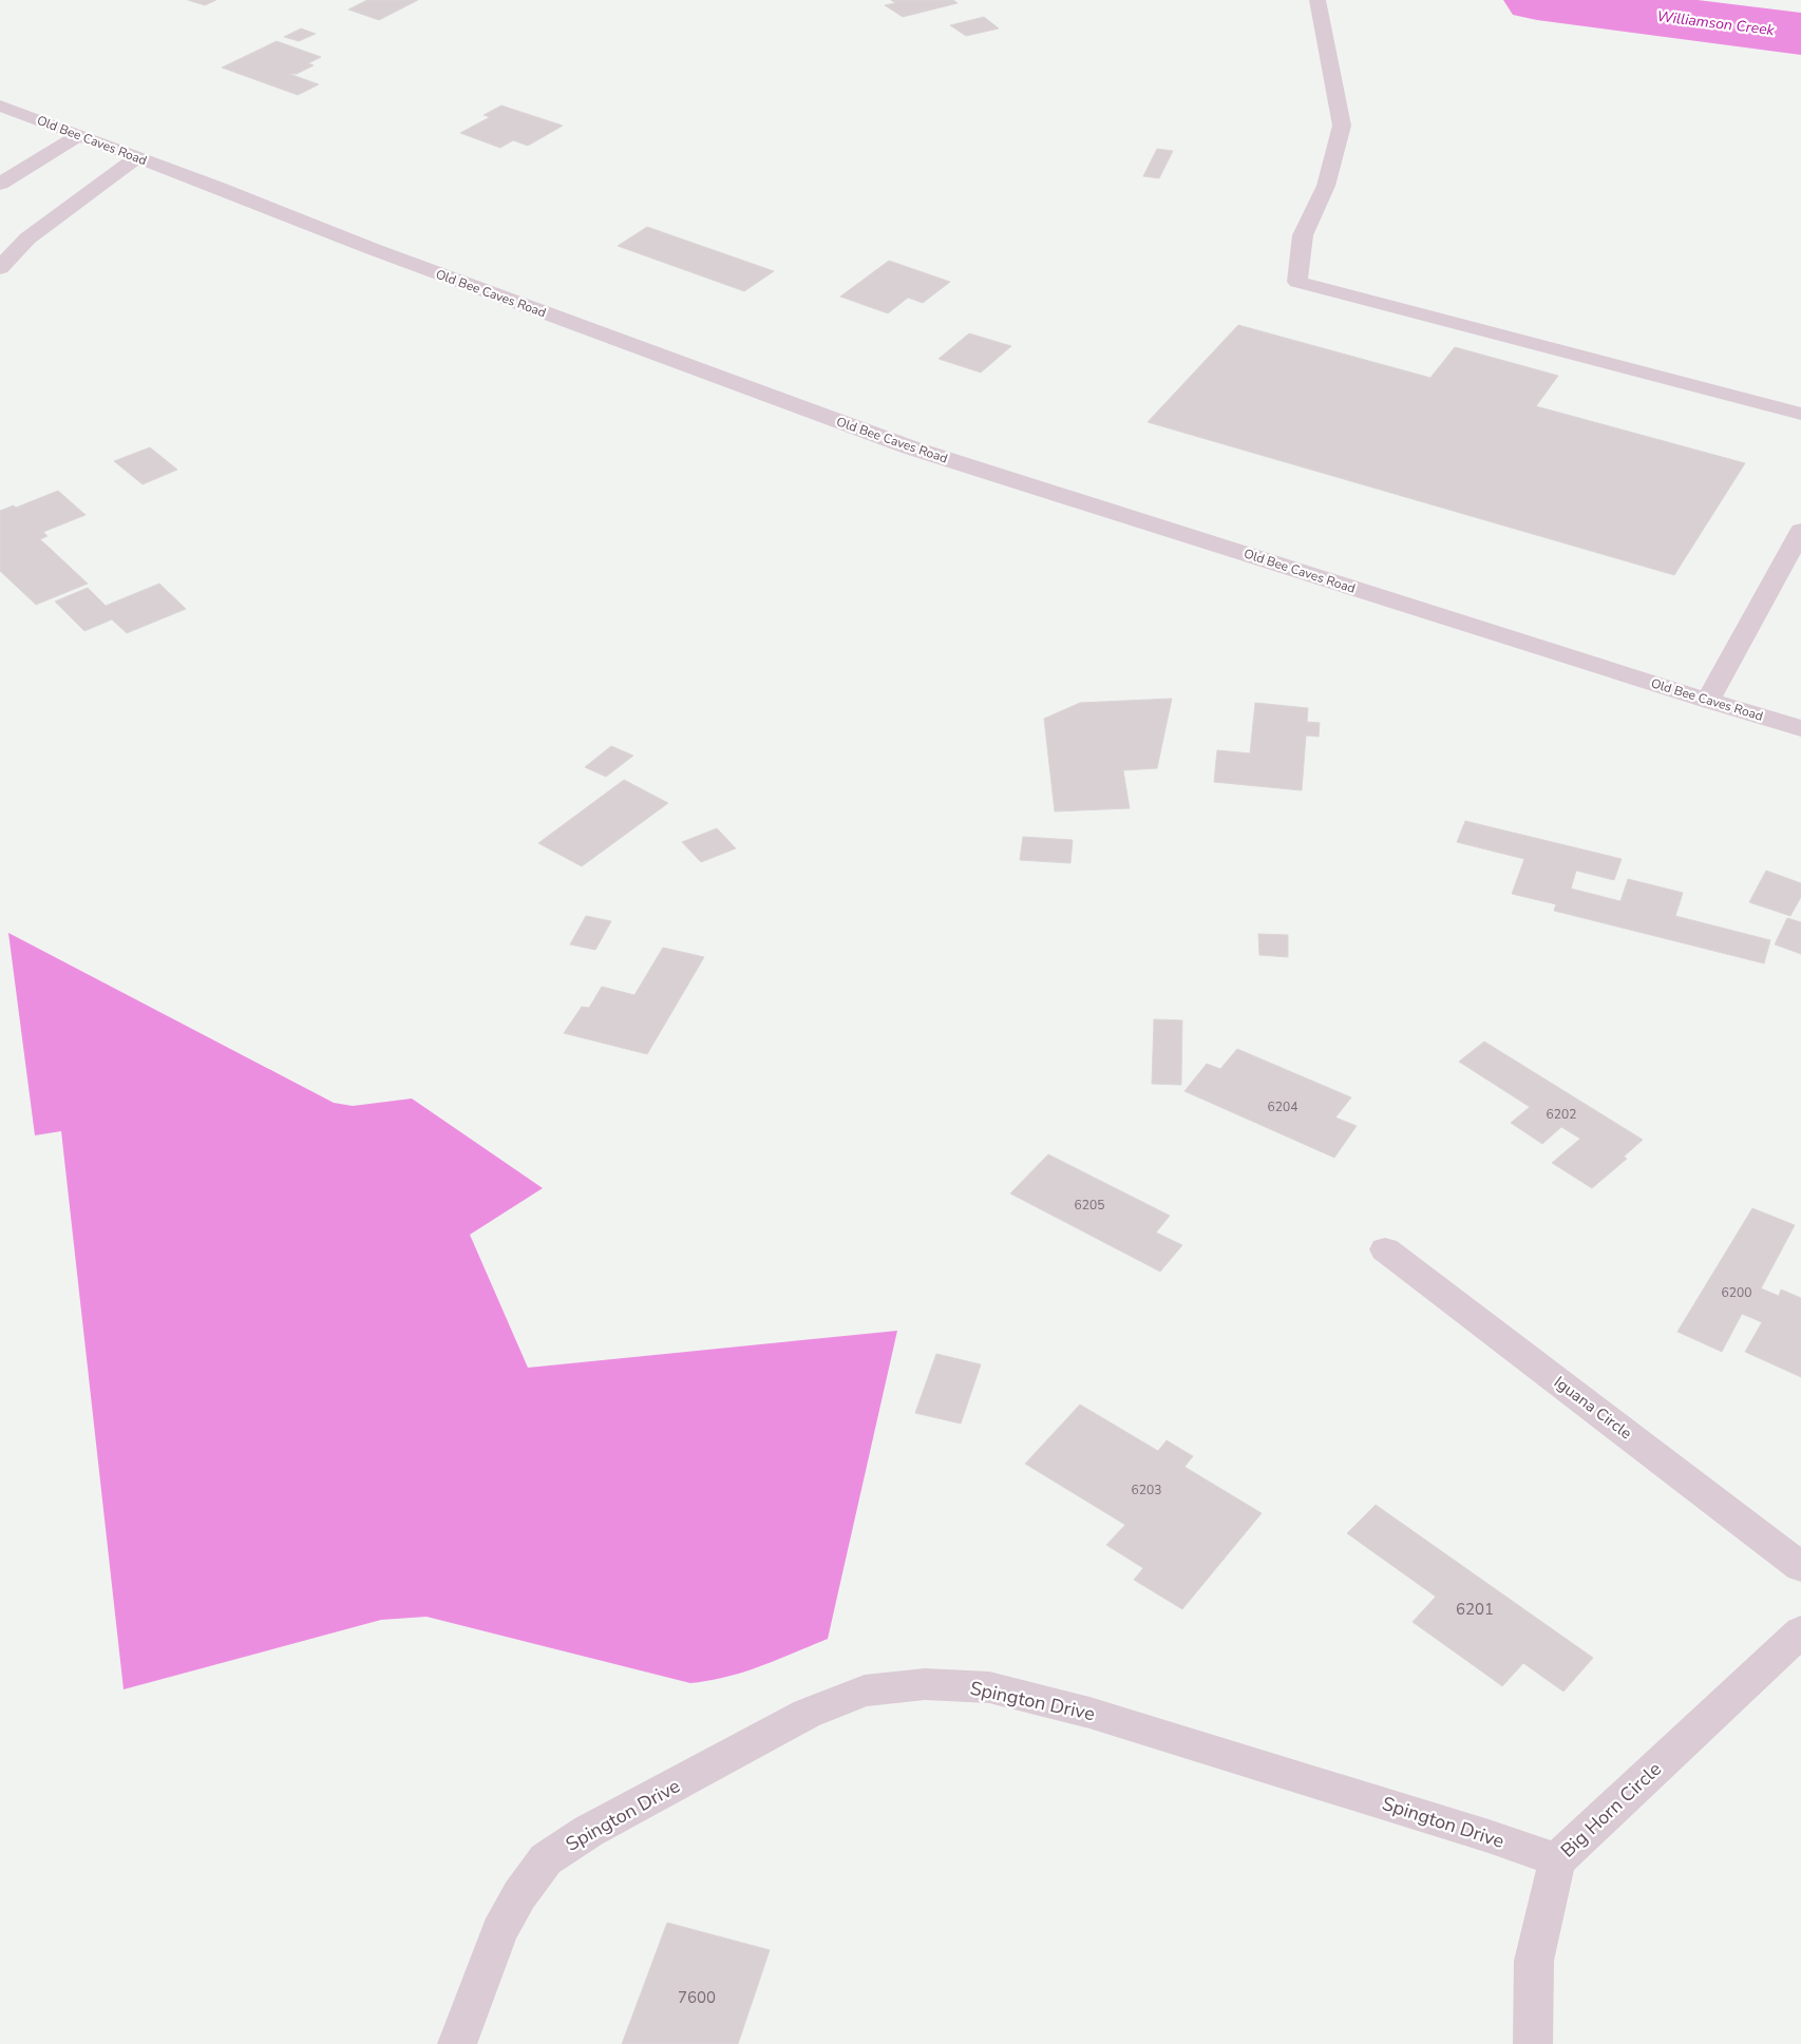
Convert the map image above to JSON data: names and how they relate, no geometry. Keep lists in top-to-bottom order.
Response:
{
  "streets": {
    "street": [
      "Old Bee Caves Road",
      "Iguana Circle",
      "Spington Drive",
      "Big Horn Circle"
    ]
  },
  "crossings": [
    ["Spington Drive", "Big Horn Circle"]
  ],
  "water": ["Williamson Creek"],
  "house_numbers": [
    "6204",
    "6202",
    "6205",
    "6200",
    "6203",
    "6201",
    "7600"
  ]
}
